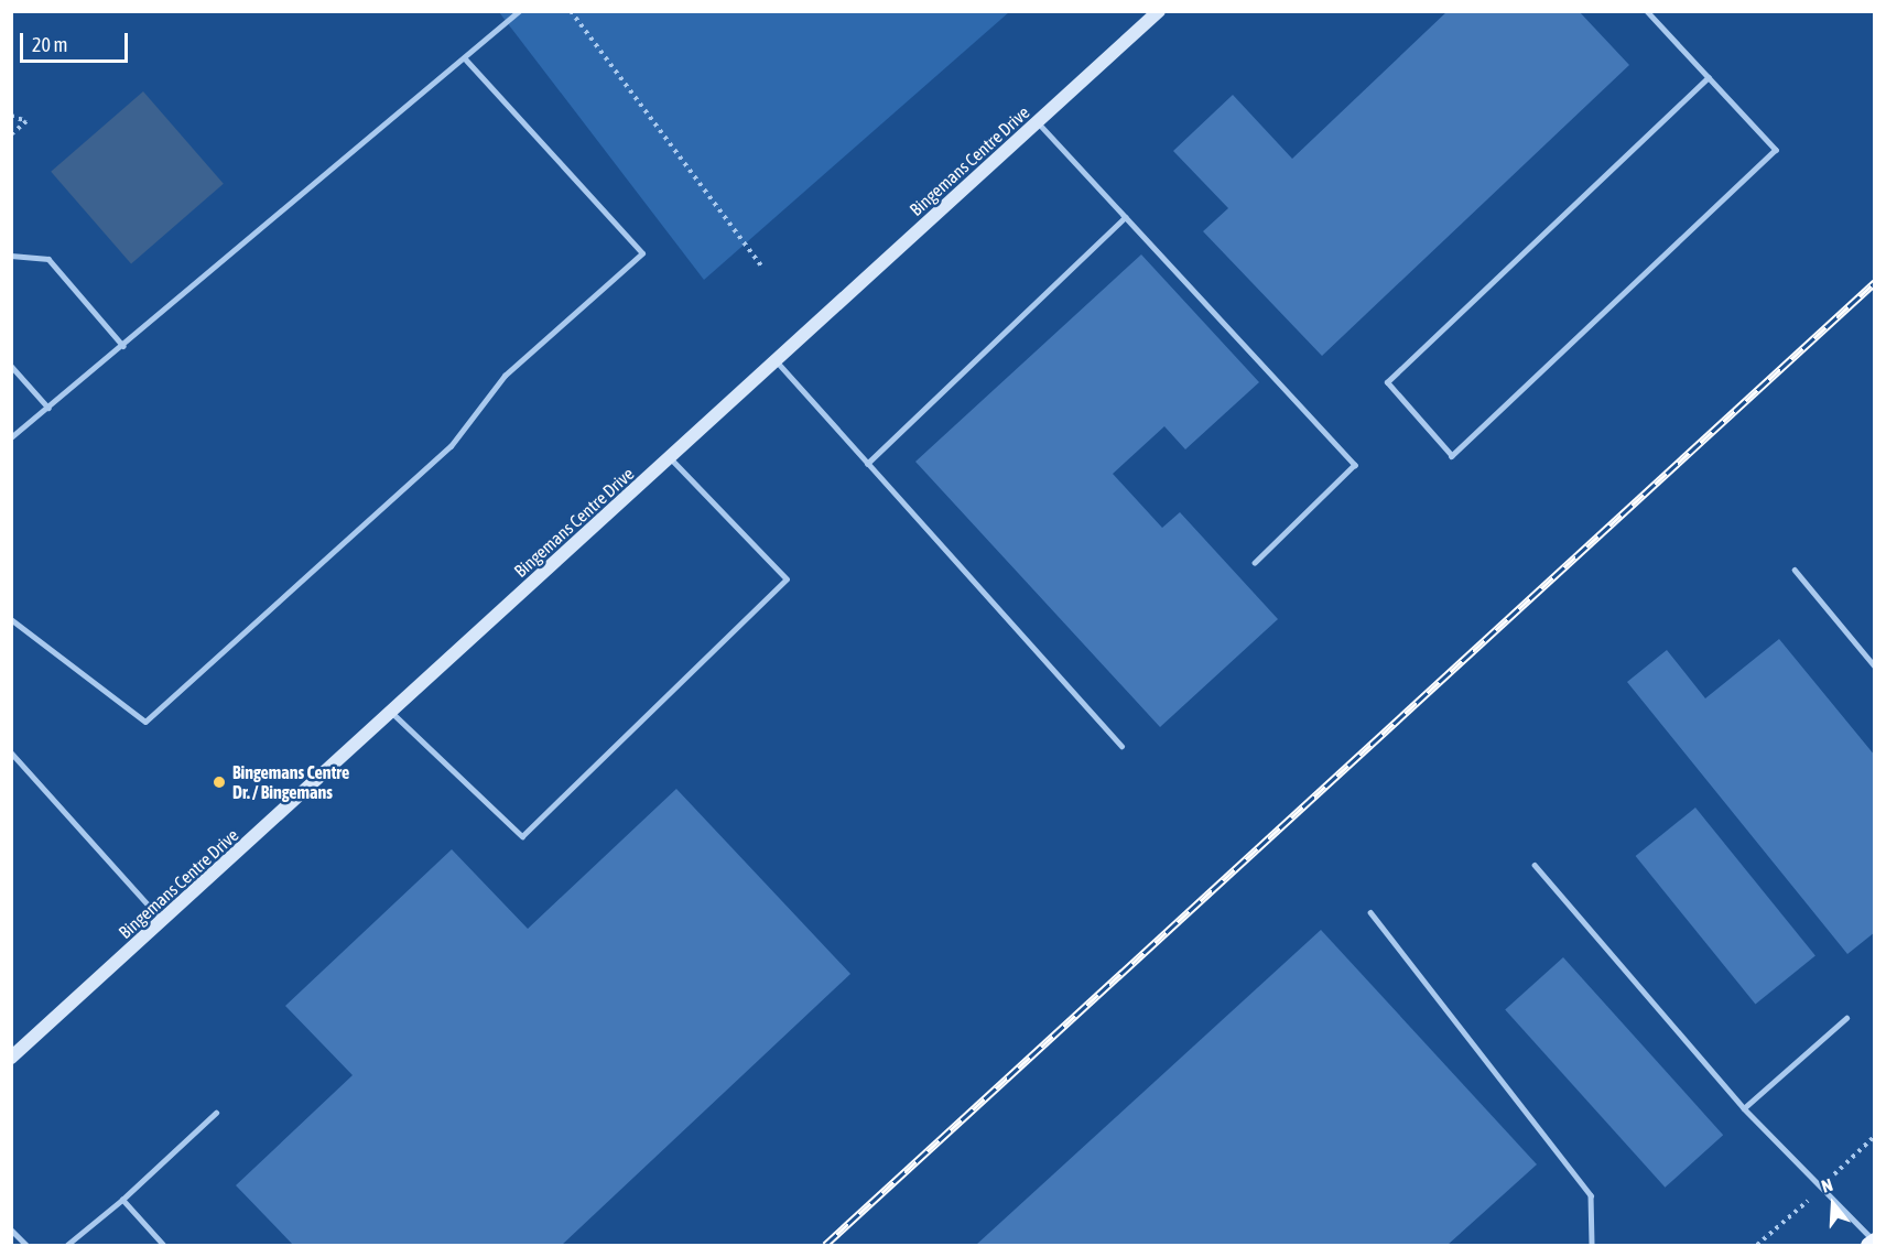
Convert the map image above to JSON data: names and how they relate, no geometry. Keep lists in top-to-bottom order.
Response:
{
  "streets": {
    "main road": ["Bingemans Centre Drive"]
  },
  "places": ["Bingemans Centre Dr. / Bingemans"],
  "scale_bar": "20 m",
  "north": "top"
}
